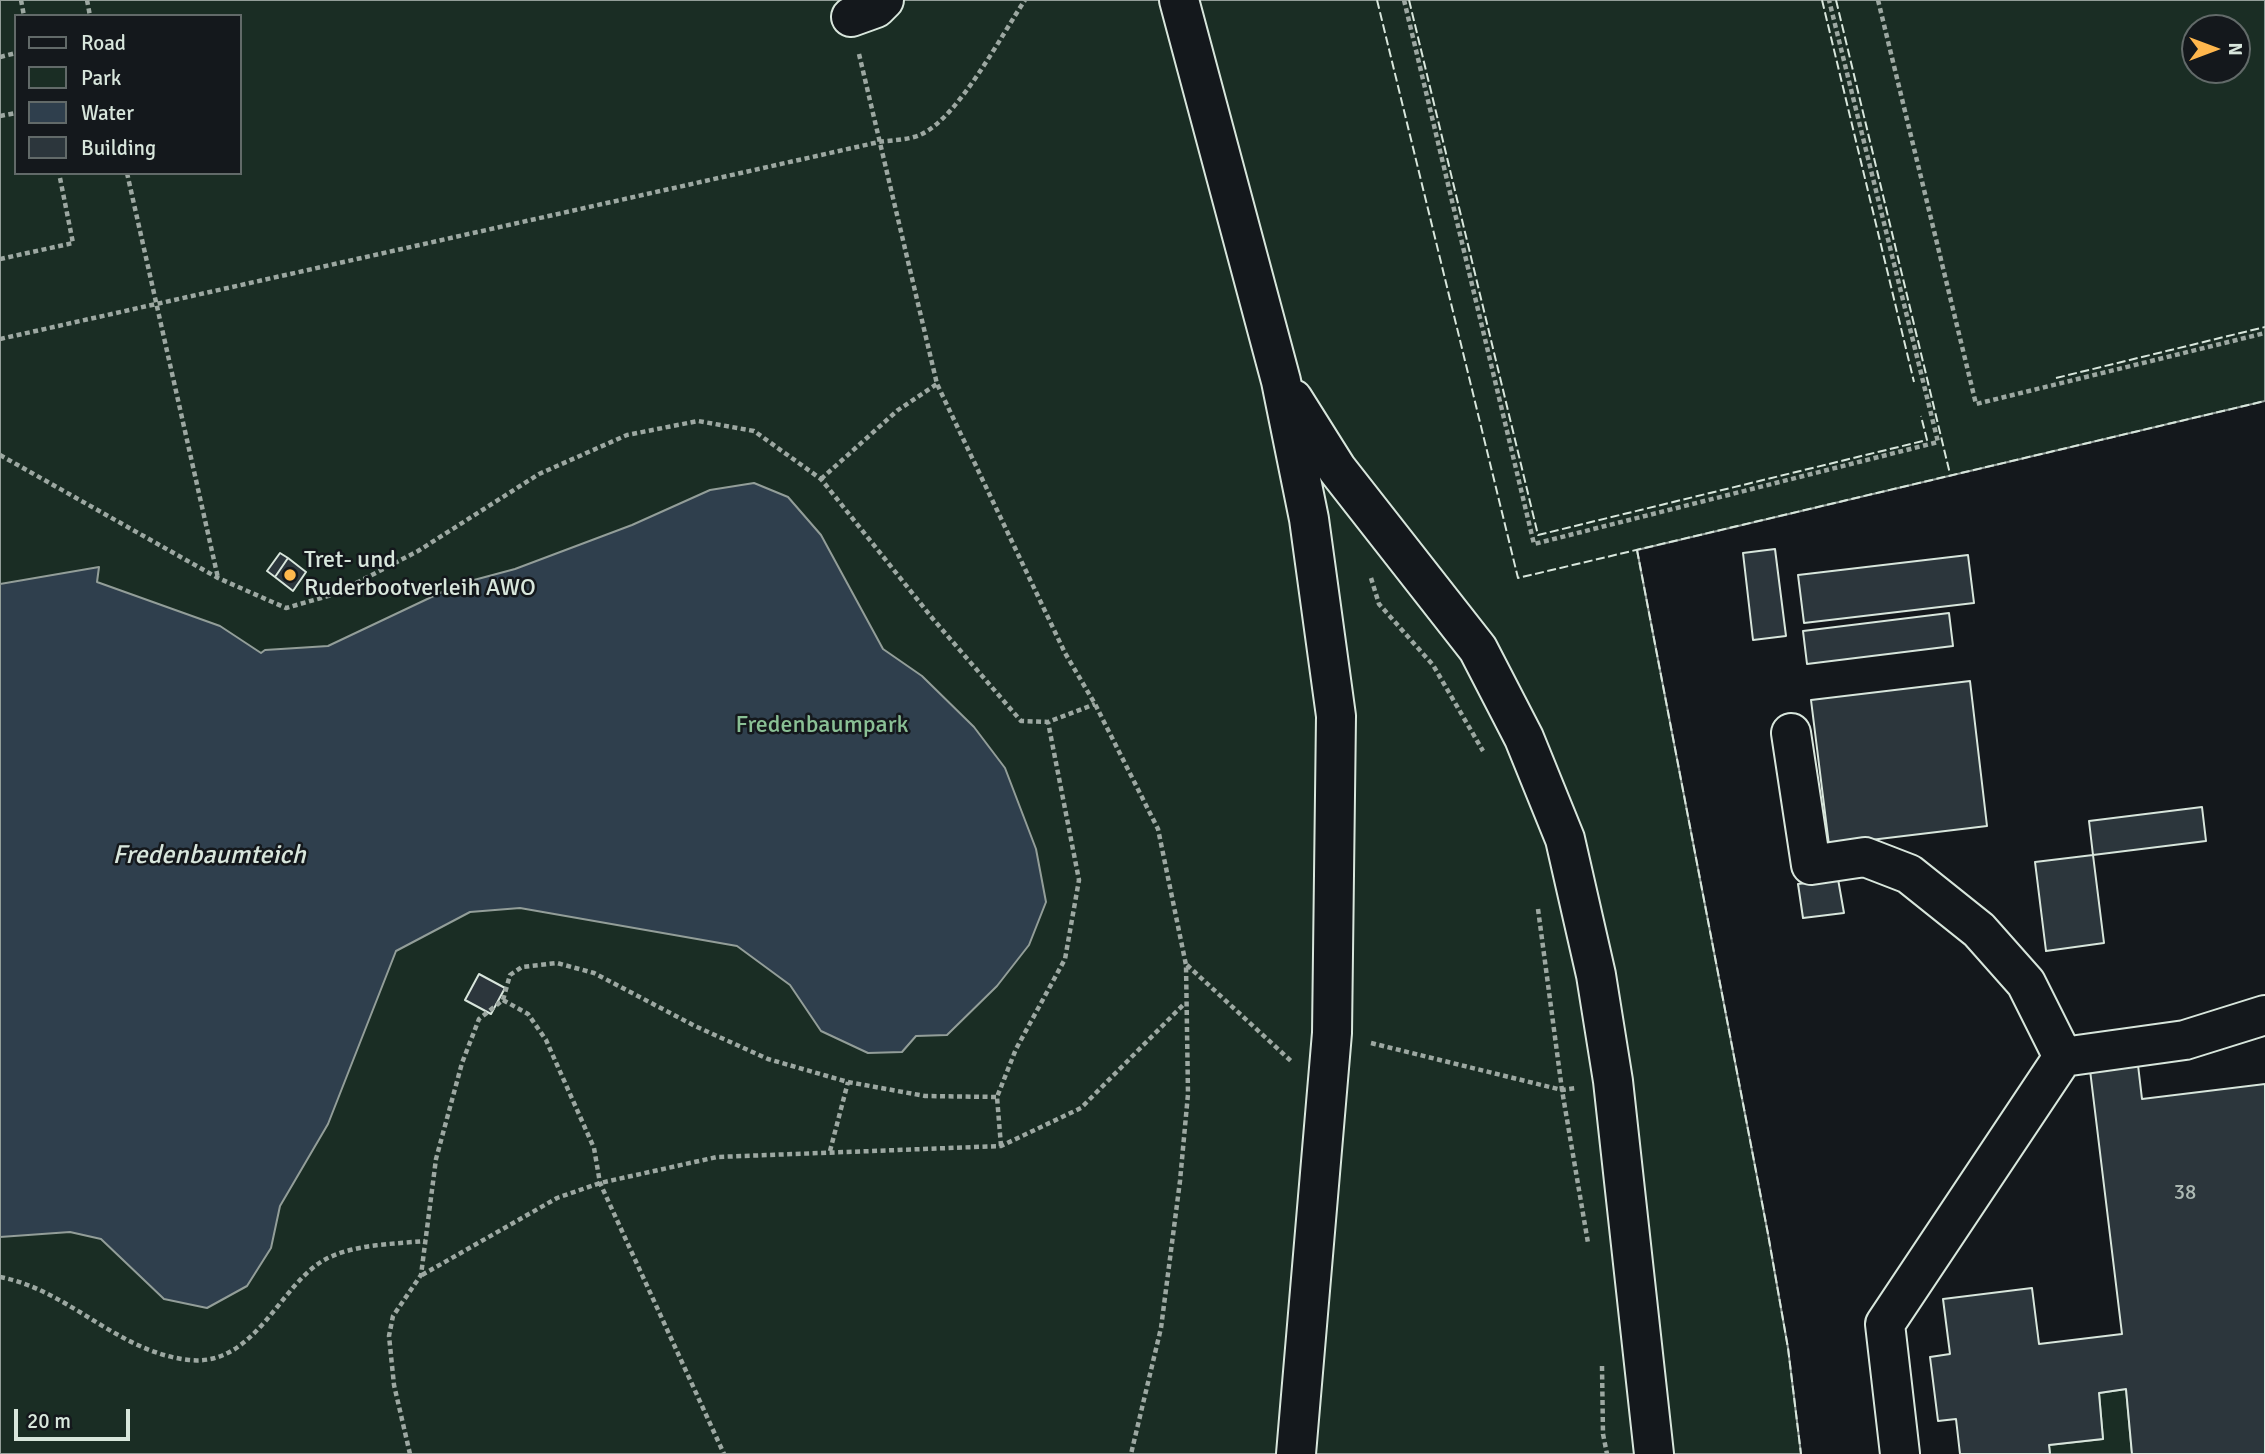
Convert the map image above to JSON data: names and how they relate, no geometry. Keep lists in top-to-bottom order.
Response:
{
  "water": ["Fredenbaumteich"],
  "parks": ["Fredenbaumpark"],
  "places": ["Tret- und Ruderbootverleih AWO"],
  "house_numbers": ["38"],
  "legend": [
    "Road",
    "Park",
    "Water",
    "Building"
  ],
  "scale_bar": "20 m",
  "north": "right"
}
